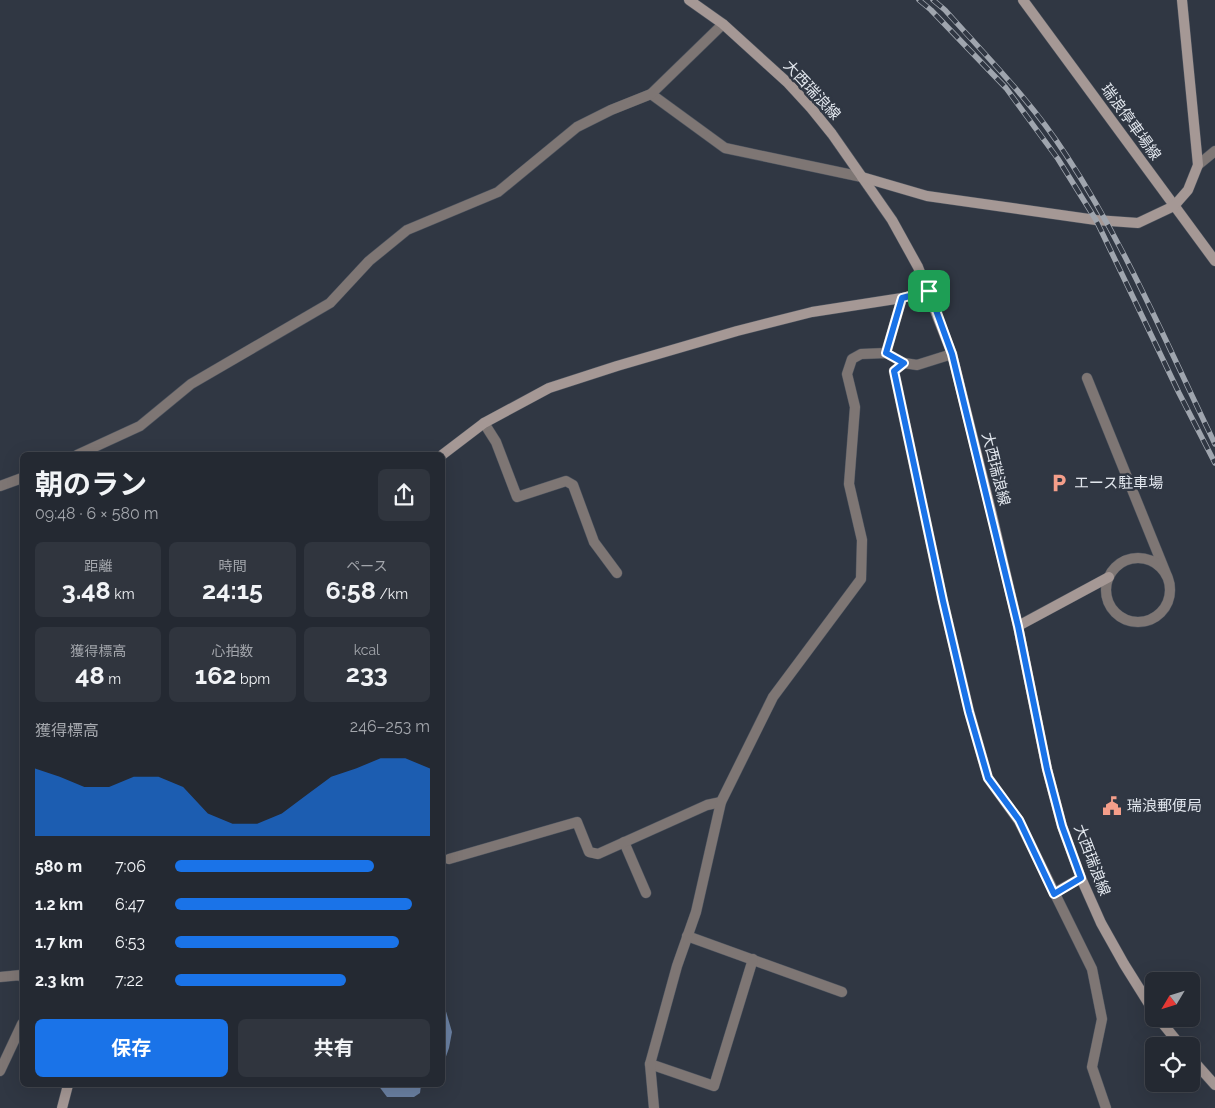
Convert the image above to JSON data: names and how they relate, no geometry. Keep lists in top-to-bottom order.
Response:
{
  "streets": {
    "main road": ["大西瑞浪線", "瑞浪停車場線"]
  },
  "places": {
    "parking": ["エース駐車場"],
    "public building": ["瑞浪郵便局"]
  },
  "north": "bottom left",
  "page": {
    "heading": ["朝のラン", "09:48 · 6 × 580 m"],
    "stats": [
      ["距離", "3.48 km"],
      ["時間", "24:15"],
      ["ペース", "6:58 /km"],
      ["獲得標高", "48 m"],
      ["心拍数", "162 bpm"],
      ["kcal", "233"]
    ],
    "chart": ["獲得標高", "246–253 m"],
    "list": [
      {
        "name": "580 m",
        "note": "7:06"
      },
      {
        "name": "1.2 km",
        "note": "6:47"
      },
      {
        "name": "1.7 km",
        "note": "6:53"
      },
      {
        "name": "2.3 km",
        "note": "7:22"
      }
    ],
    "buttons": ["保存", "共有"]
  }
}
